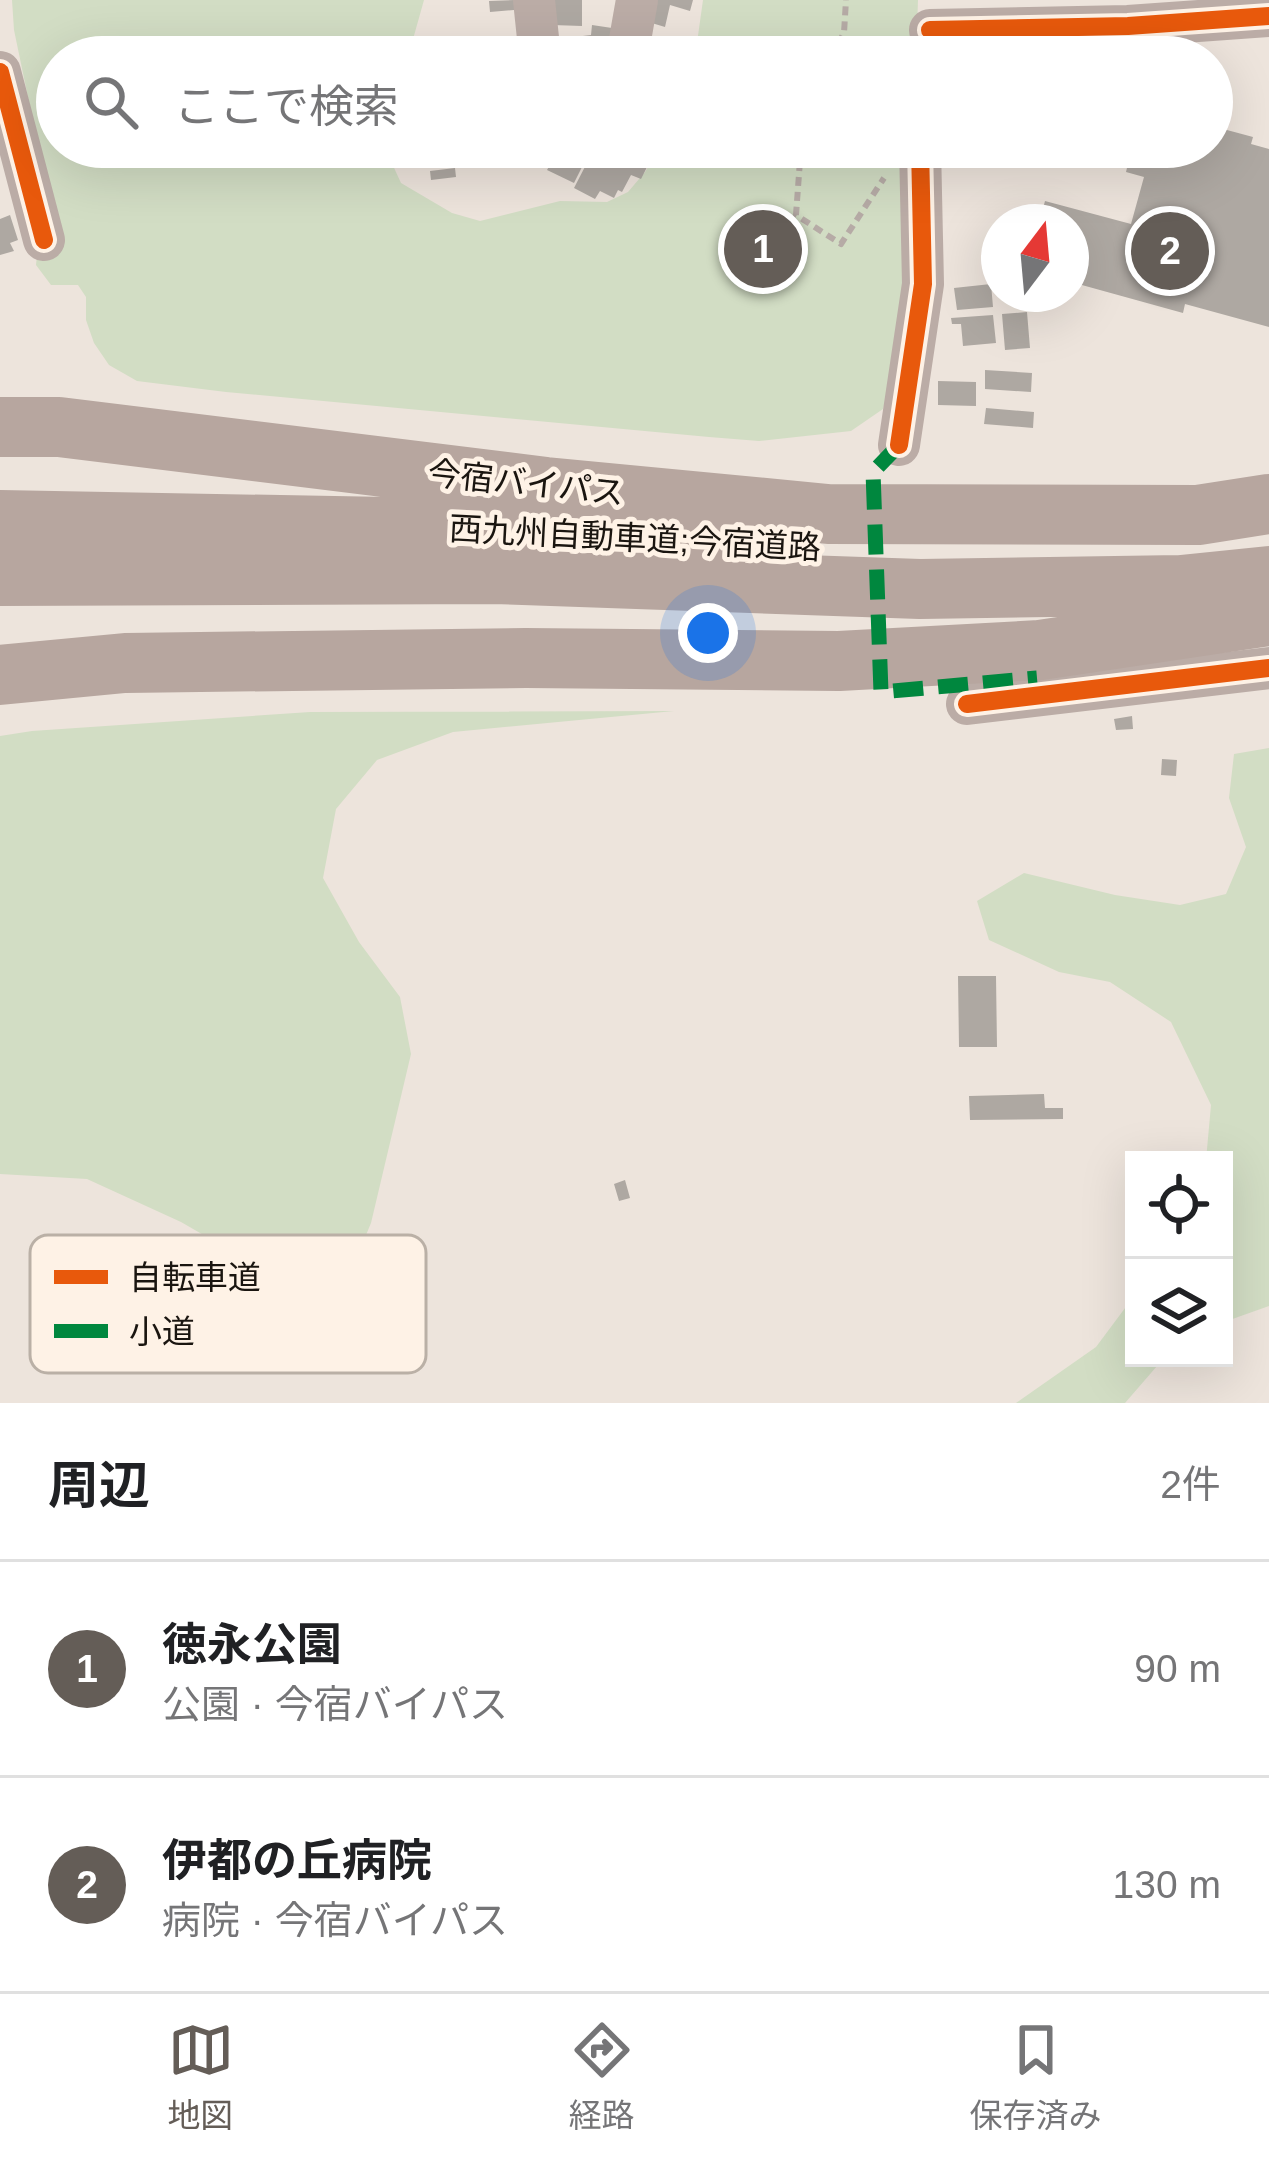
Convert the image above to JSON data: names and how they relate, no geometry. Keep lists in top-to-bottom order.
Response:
{
  "streets": {
    "highway": ["今宿バイパス", "西九州自動車道;今宿道路"]
  },
  "legend": ["自転車道", "小道"],
  "north": "top",
  "page": {
    "search": "ここで検索",
    "pins": ["1", "2"],
    "heading": ["周辺", "2件"],
    "list": [
      {
        "mark": "1",
        "name": "徳永公園",
        "note": "公園 · 今宿バイパス",
        "value": "90 m"
      },
      {
        "mark": "2",
        "name": "伊都の丘病院",
        "note": "病院 · 今宿バイパス",
        "value": "130 m"
      }
    ],
    "nav": ["地図", "経路", "保存済み"]
  }
}
